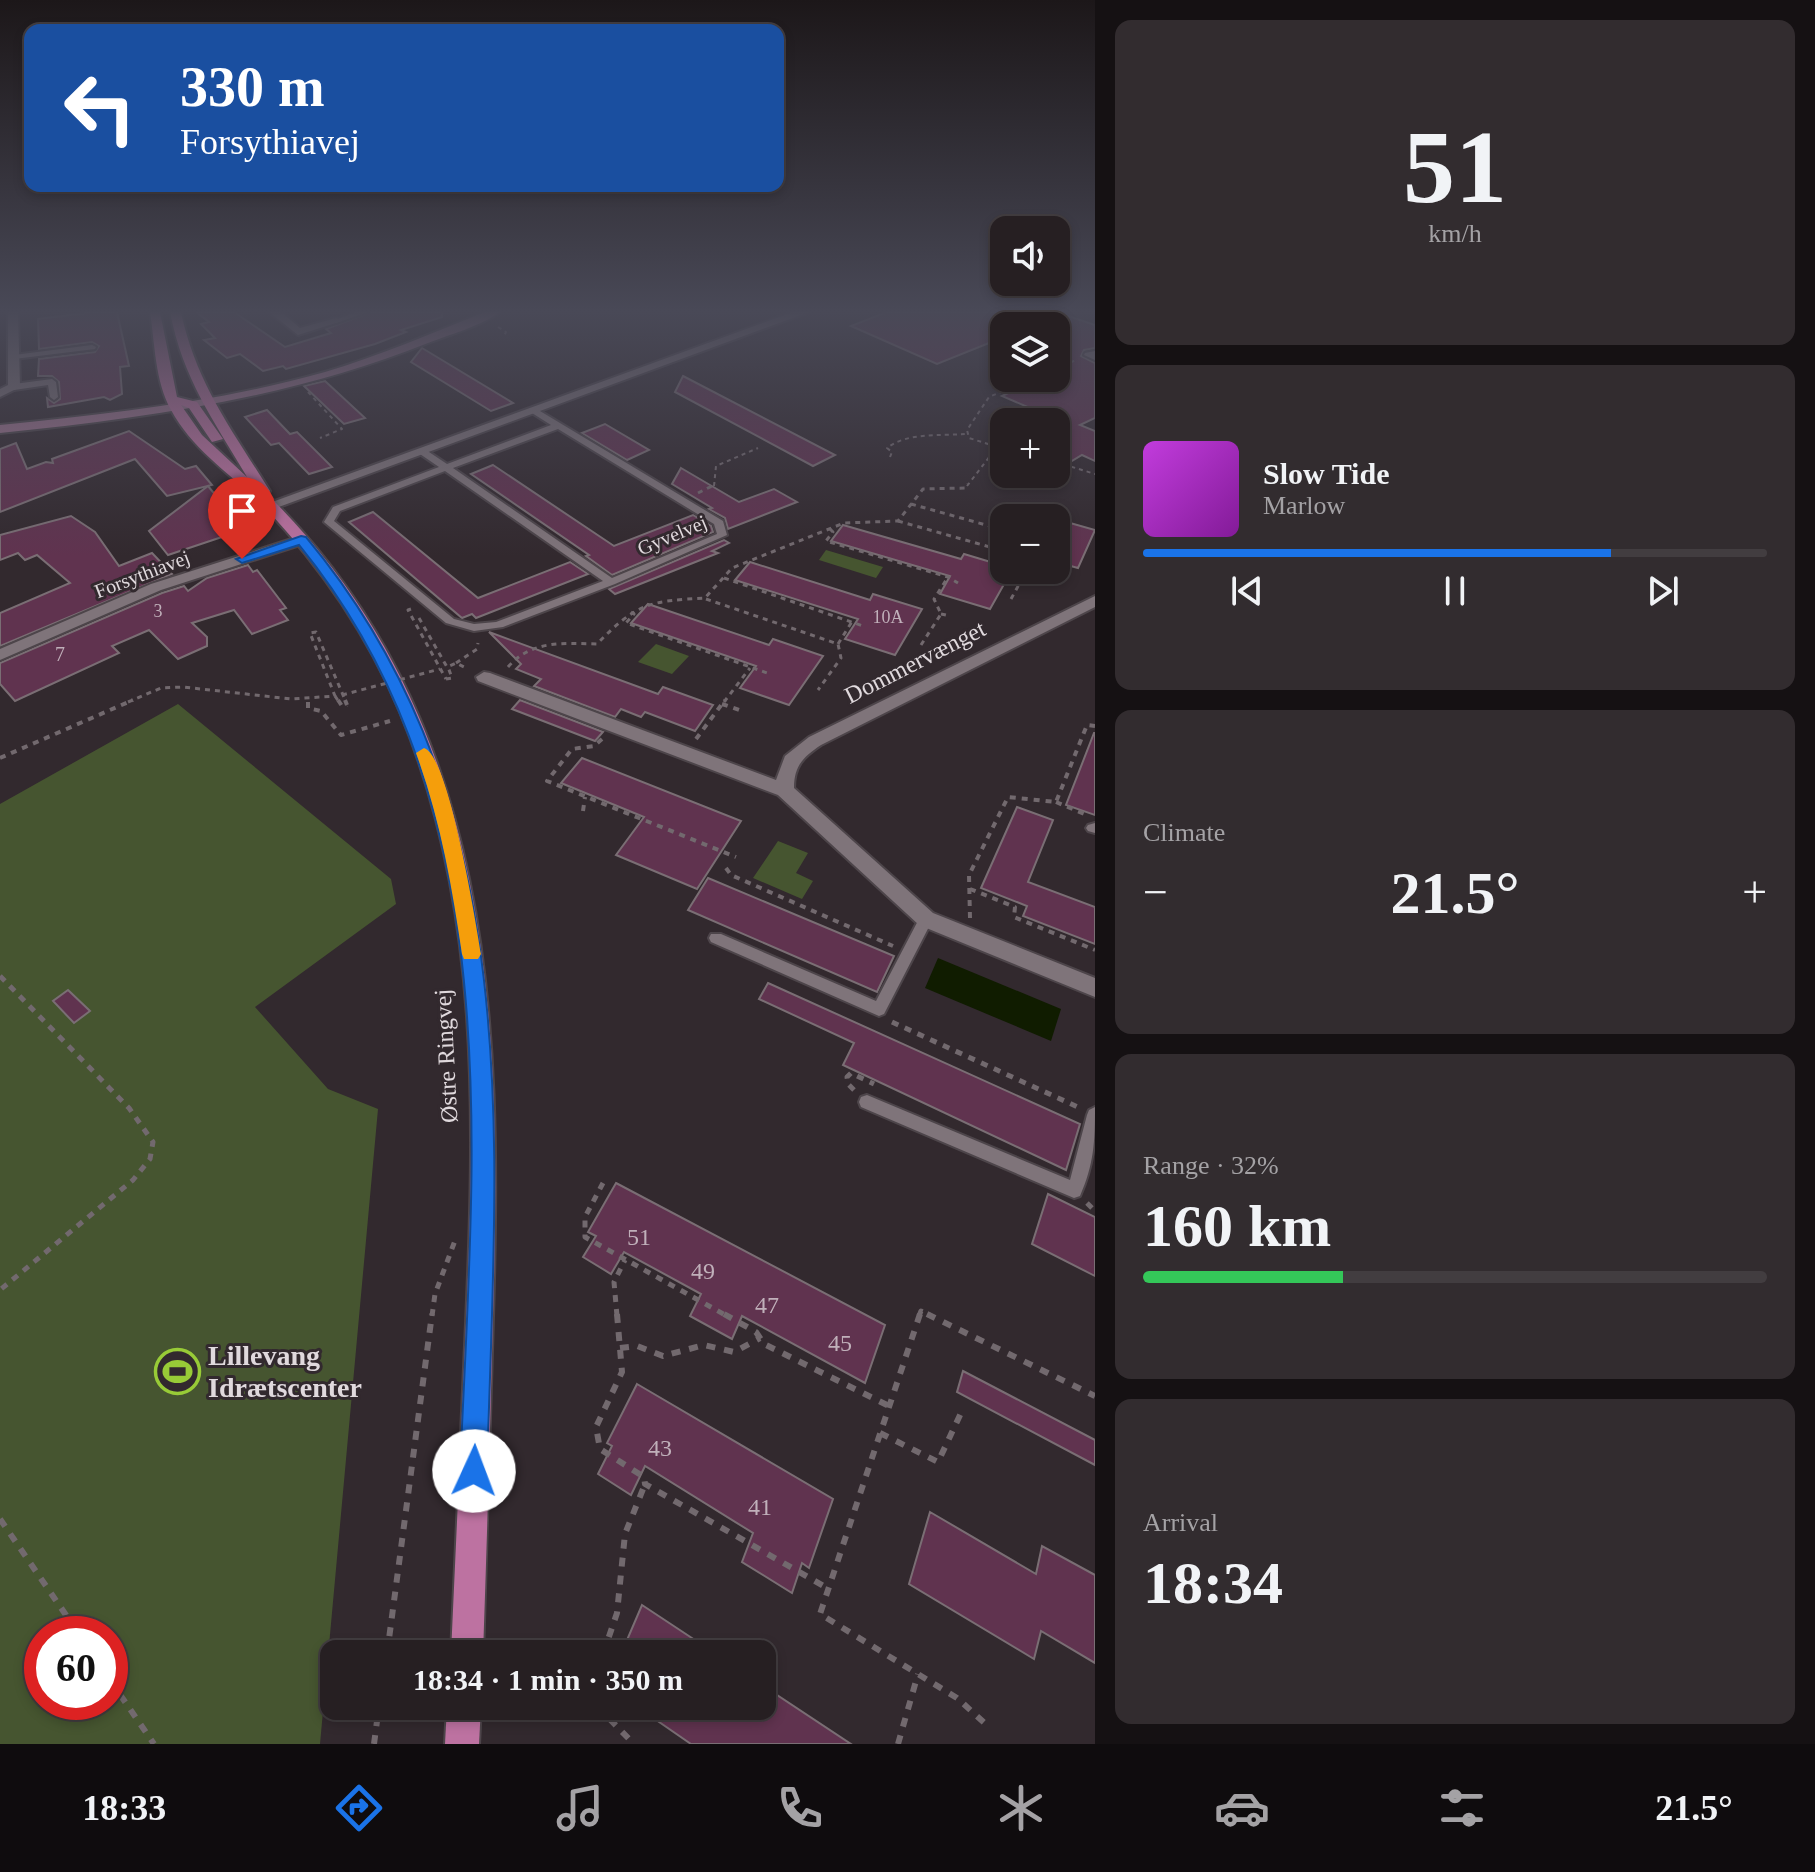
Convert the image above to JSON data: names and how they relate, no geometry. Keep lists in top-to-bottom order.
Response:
{
  "streets": {
    "main road": ["Østre Ringvej"],
    "street": ["Forsythiavej", "Dommervænget"],
    "lane": ["Gyvelvej"]
  },
  "crossings": [
    ["Forsythiavej", "Østre Ringvej"]
  ],
  "places": {
    "sports": ["Lillevang Idrætscenter"]
  },
  "house_numbers": [
    "3",
    "10A",
    "7",
    "51",
    "49",
    "47",
    "45",
    "43",
    "41"
  ],
  "page": {
    "tile": [
      ["51", "km/h"],
      "Climate",
      ["Range · 32%", "160 km"],
      ["Arrival", "18:34"]
    ],
    "turn": ["330 m", "Forsythiavej"],
    "map_buttons": ["+", "−"],
    "song": ["Slow Tide", "Marlow"],
    "heat": ["−", "21.5°", "+"],
    "limit": "60",
    "trip": "18:34 · 1 min · 350 m",
    "tabs": ["18:33", "21.5°"]
  }
}
